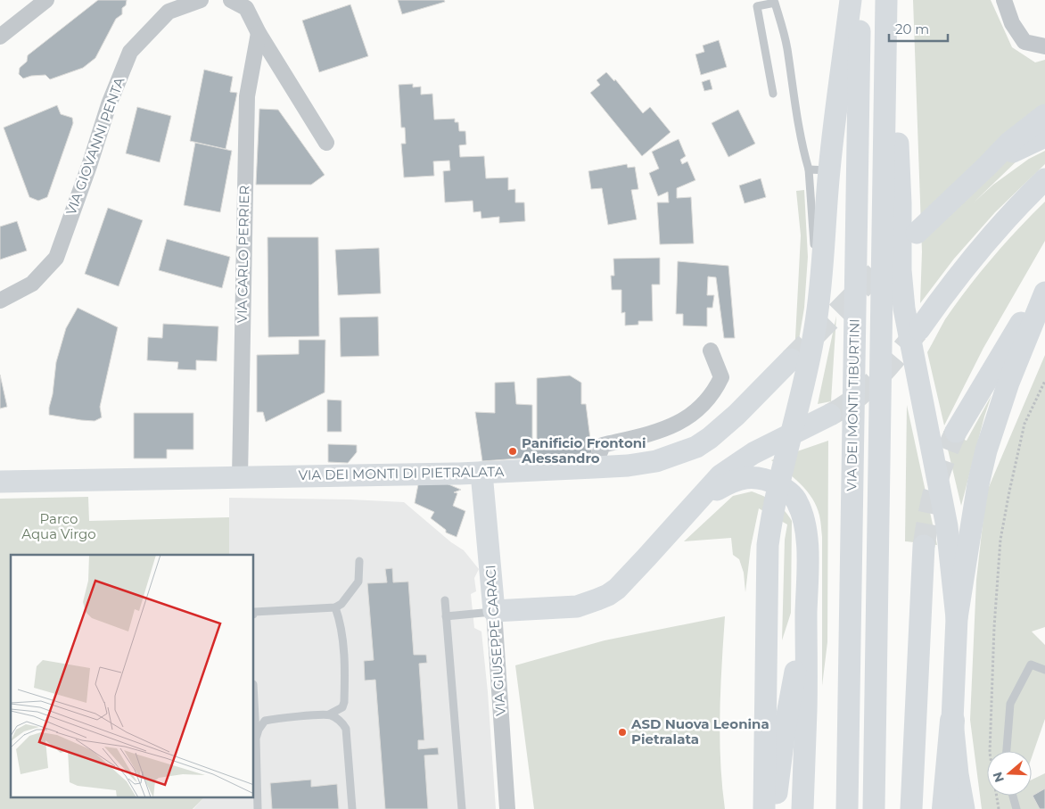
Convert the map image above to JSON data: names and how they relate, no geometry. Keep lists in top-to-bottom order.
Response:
{
  "streets": {
    "street": [
      "VIA GIOVANNI PENTA",
      "VIA CARLO PERRIER",
      "VIA DEI MONTI TIBURTINI",
      "VIA DEI MONTI DI PIETRALATA",
      "VIA GIUSEPPE CARACI"
    ]
  },
  "crossings": [
    ["VIA CARLO PERRIER", "VIA DEI MONTI DI PIETRALATA"],
    ["VIA DEI MONTI DI PIETRALATA", "VIA GIUSEPPE CARACI"]
  ],
  "parks": ["Parco Aqua Virgo"],
  "places": ["Panificio Frontoni Alessandro", "ASD Nuova Leonina Pietralata"],
  "scale_bar": "20 m",
  "north": "left"
}
